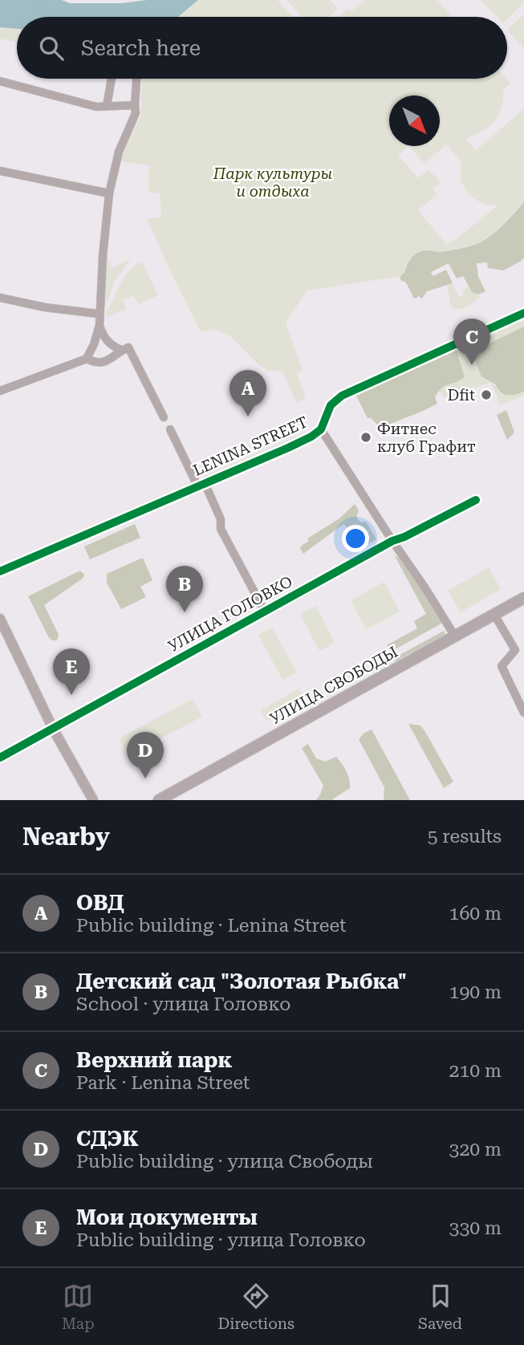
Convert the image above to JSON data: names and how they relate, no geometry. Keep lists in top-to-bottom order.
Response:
{
  "streets": {
    "main road": ["УЛИЦА СВОБОДЫ"],
    "street": ["LENINA STREET", "УЛИЦА ГОЛОВКО"]
  },
  "parks": ["Парк культуры и отдыха"],
  "places": ["Dfit", "Фитнес клуб Графит"],
  "north": "bottom right",
  "page": {
    "search": "Search here",
    "pins": [
      "C",
      "A",
      "B",
      "E",
      "D"
    ],
    "heading": ["Nearby", "5 results"],
    "list": [
      {
        "mark": "A",
        "name": "ОВД",
        "note": "Public building · Lenina Street",
        "value": "160 m"
      },
      {
        "mark": "B",
        "name": "Детский сад \"Золотая Рыбка\"",
        "note": "School · улица Головко",
        "value": "190 m"
      },
      {
        "mark": "C",
        "name": "Верхний парк",
        "note": "Park · Lenina Street",
        "value": "210 m"
      },
      {
        "mark": "D",
        "name": "СДЭК",
        "note": "Public building · улица Свободы",
        "value": "320 m"
      },
      {
        "mark": "E",
        "name": "Мои документы",
        "note": "Public building · улица Головко",
        "value": "330 m"
      }
    ],
    "nav": ["Map", "Directions", "Saved"]
  }
}
